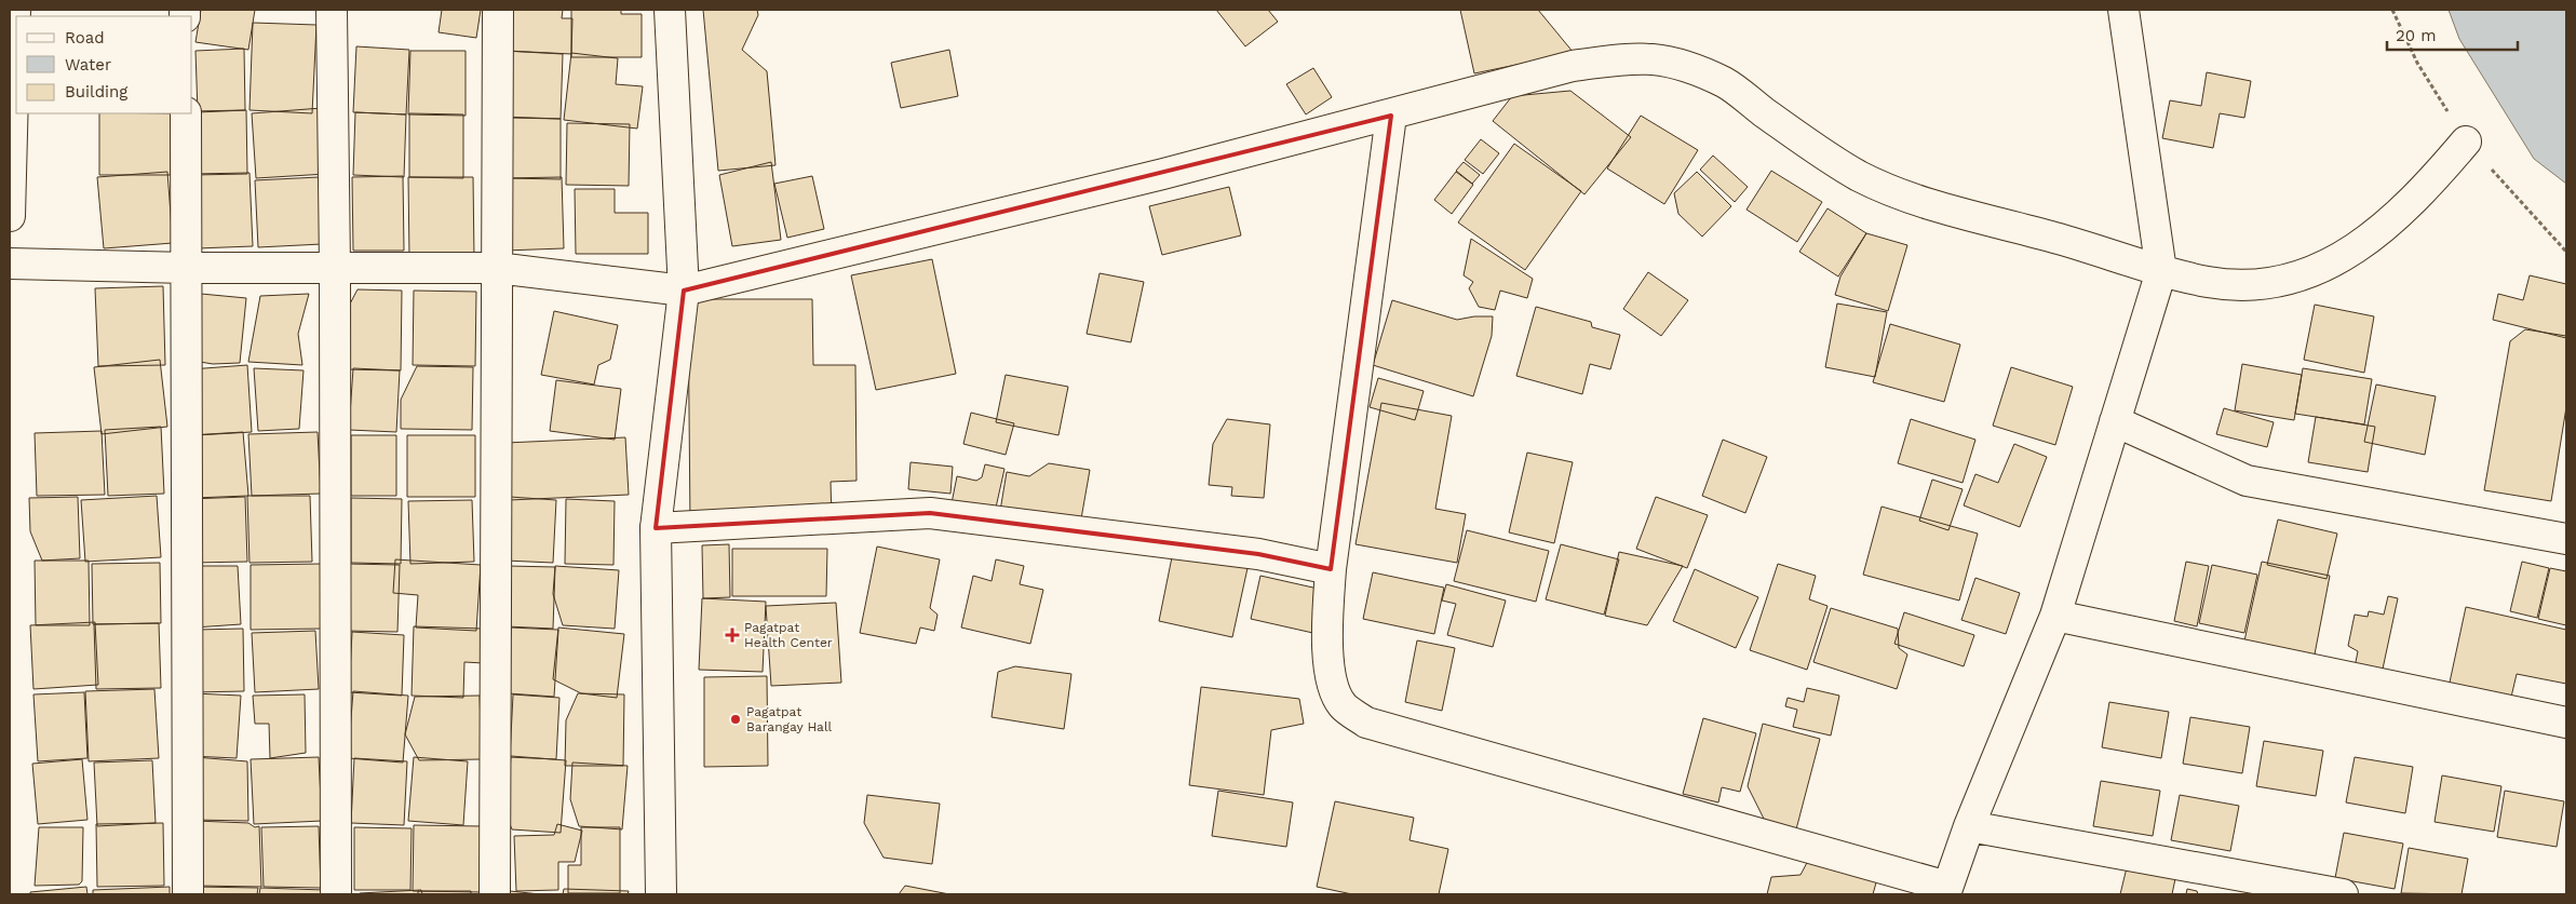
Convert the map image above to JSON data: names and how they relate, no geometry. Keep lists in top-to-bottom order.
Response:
{
  "places": {
    "health": ["Pagatpat Health Center"],
    "other": ["Pagatpat Barangay Hall"]
  },
  "legend": ["Road", "Water", "Building"],
  "scale_bar": "20 m"
}
